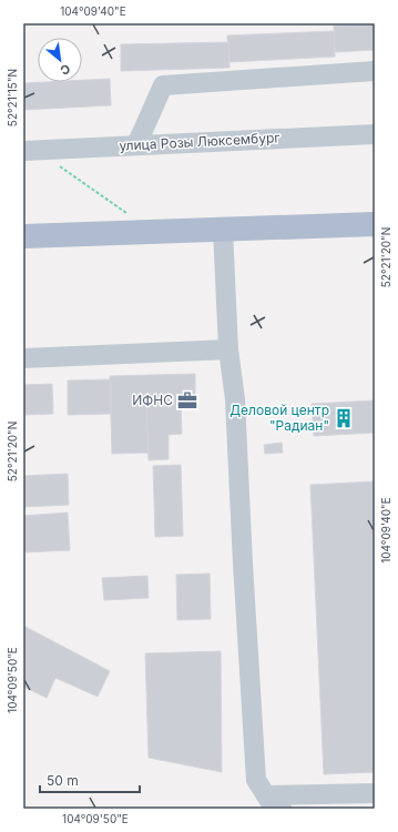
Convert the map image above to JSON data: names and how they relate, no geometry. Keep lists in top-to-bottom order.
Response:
{
  "streets": {
    "street": ["улица Розы Люксембург"]
  },
  "places": {
    "office": ["ИФНС"],
    "building": ["Деловой центр \"Радиан\""]
  },
  "scale_bar": "50 m",
  "north": "bottom right",
  "coordinates": [
    "104°09'40\"E",
    "52°21'15\"N",
    "52°21'20\"N",
    "104°09'50\"E"
  ]
}
